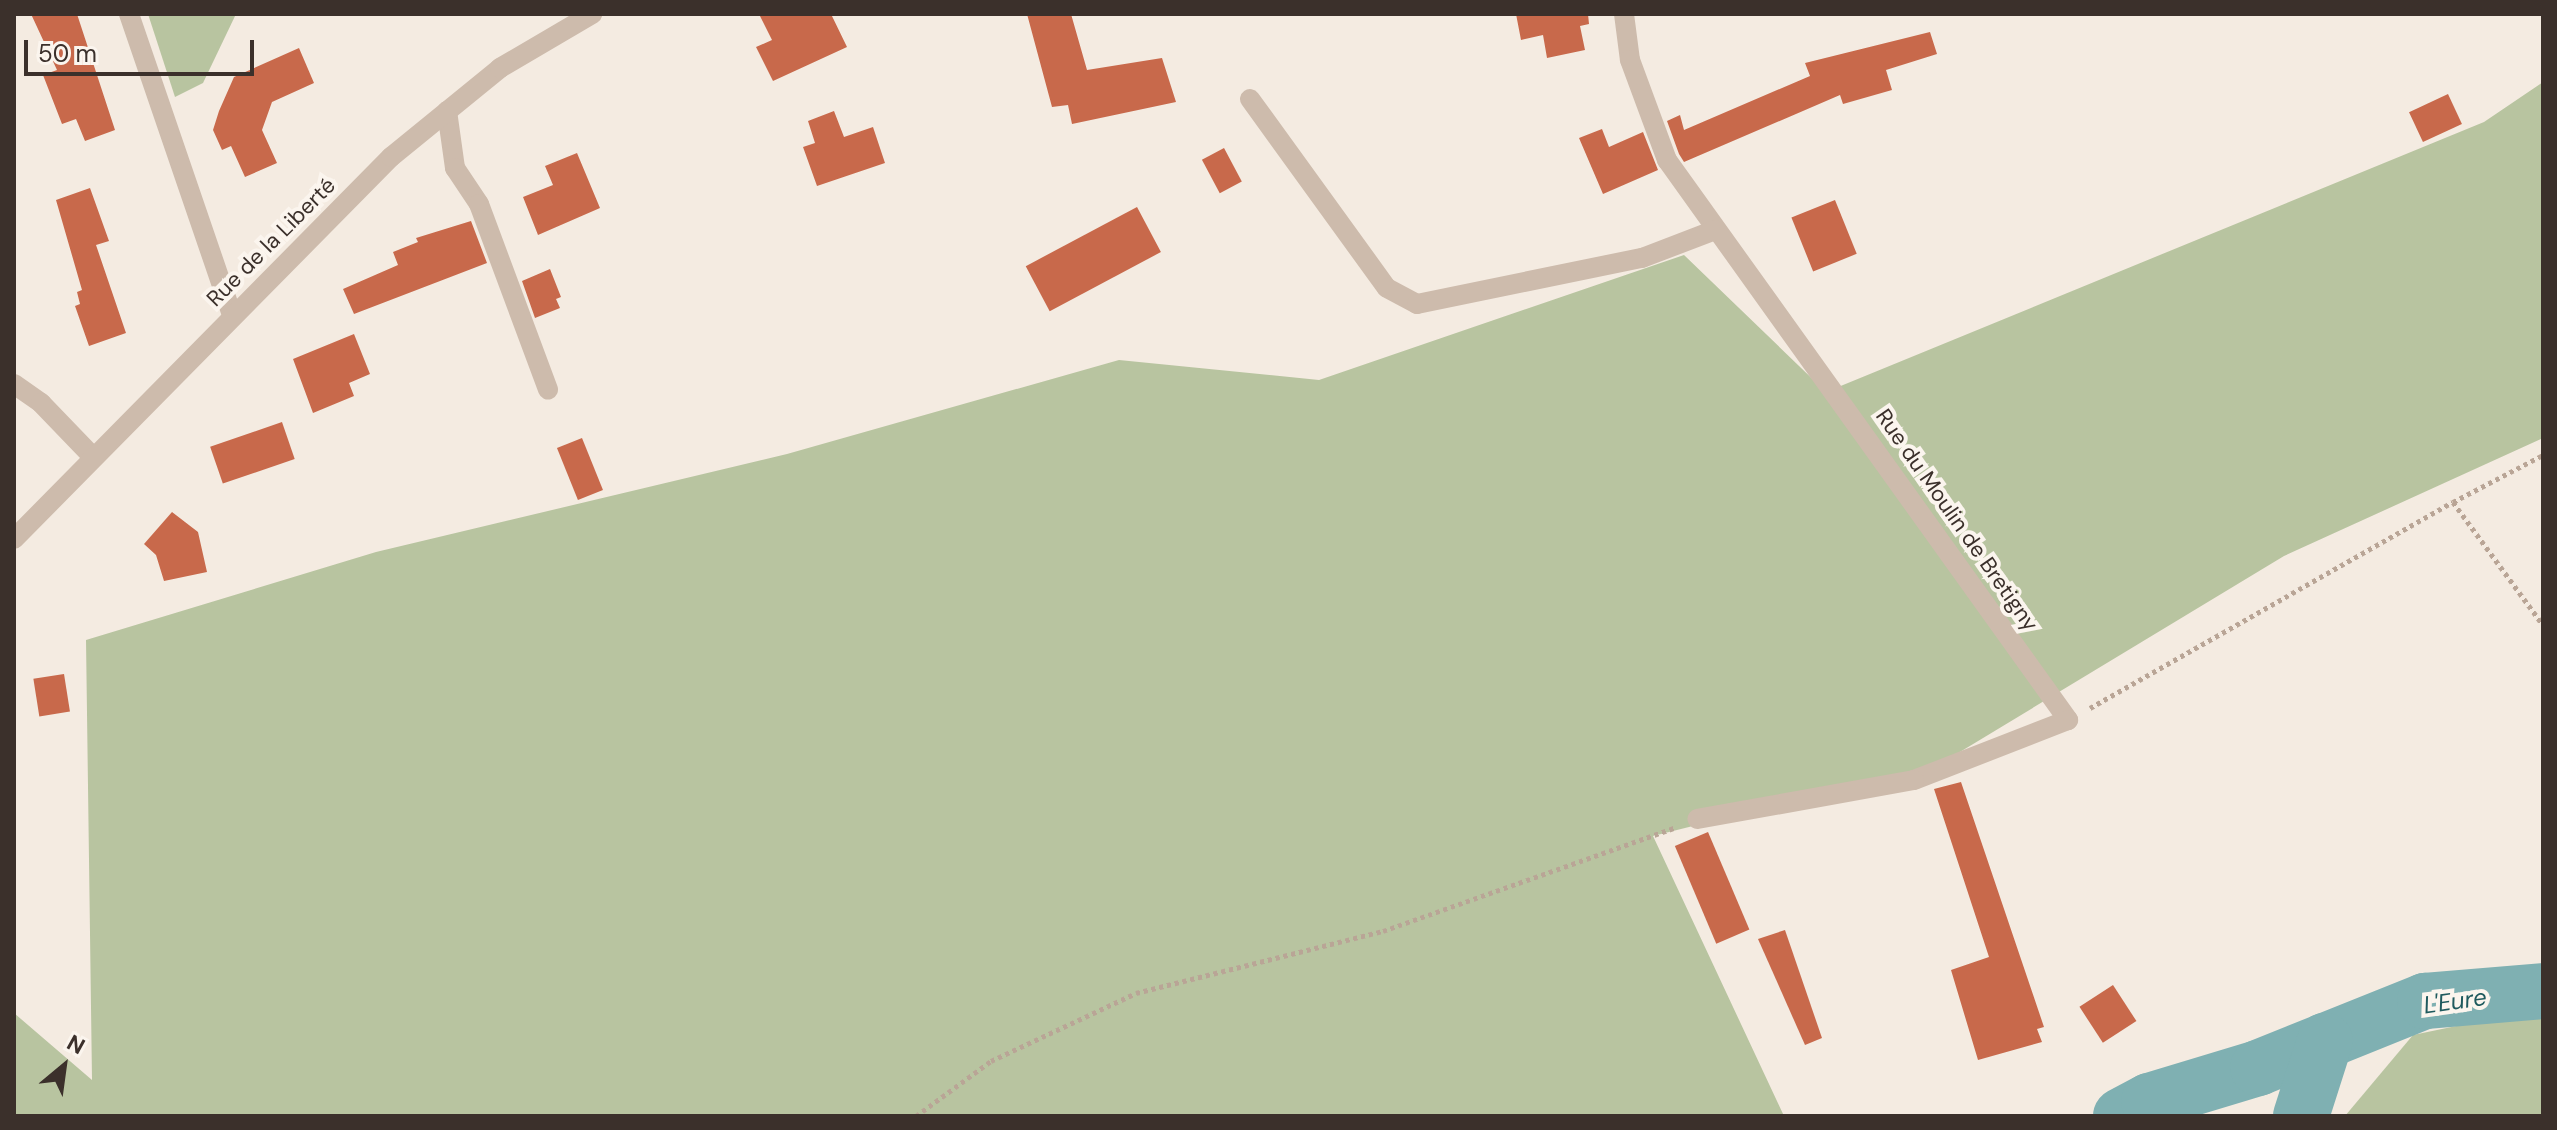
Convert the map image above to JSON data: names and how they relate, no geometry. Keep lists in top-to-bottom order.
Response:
{
  "streets": {
    "street": ["Rue de la Liberté", "Rue du Moulin de Bretigny"]
  },
  "water": ["L'Eure"],
  "scale_bar": "50 m",
  "north": "top right"
}
